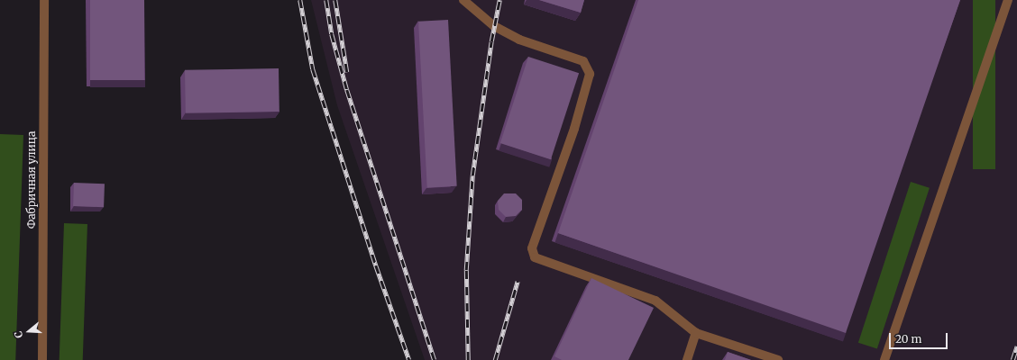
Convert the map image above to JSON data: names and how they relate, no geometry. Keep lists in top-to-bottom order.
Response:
{
  "streets": {
    "street": ["Фабричная улица"]
  },
  "scale_bar": "20 m",
  "north": "left"
}
